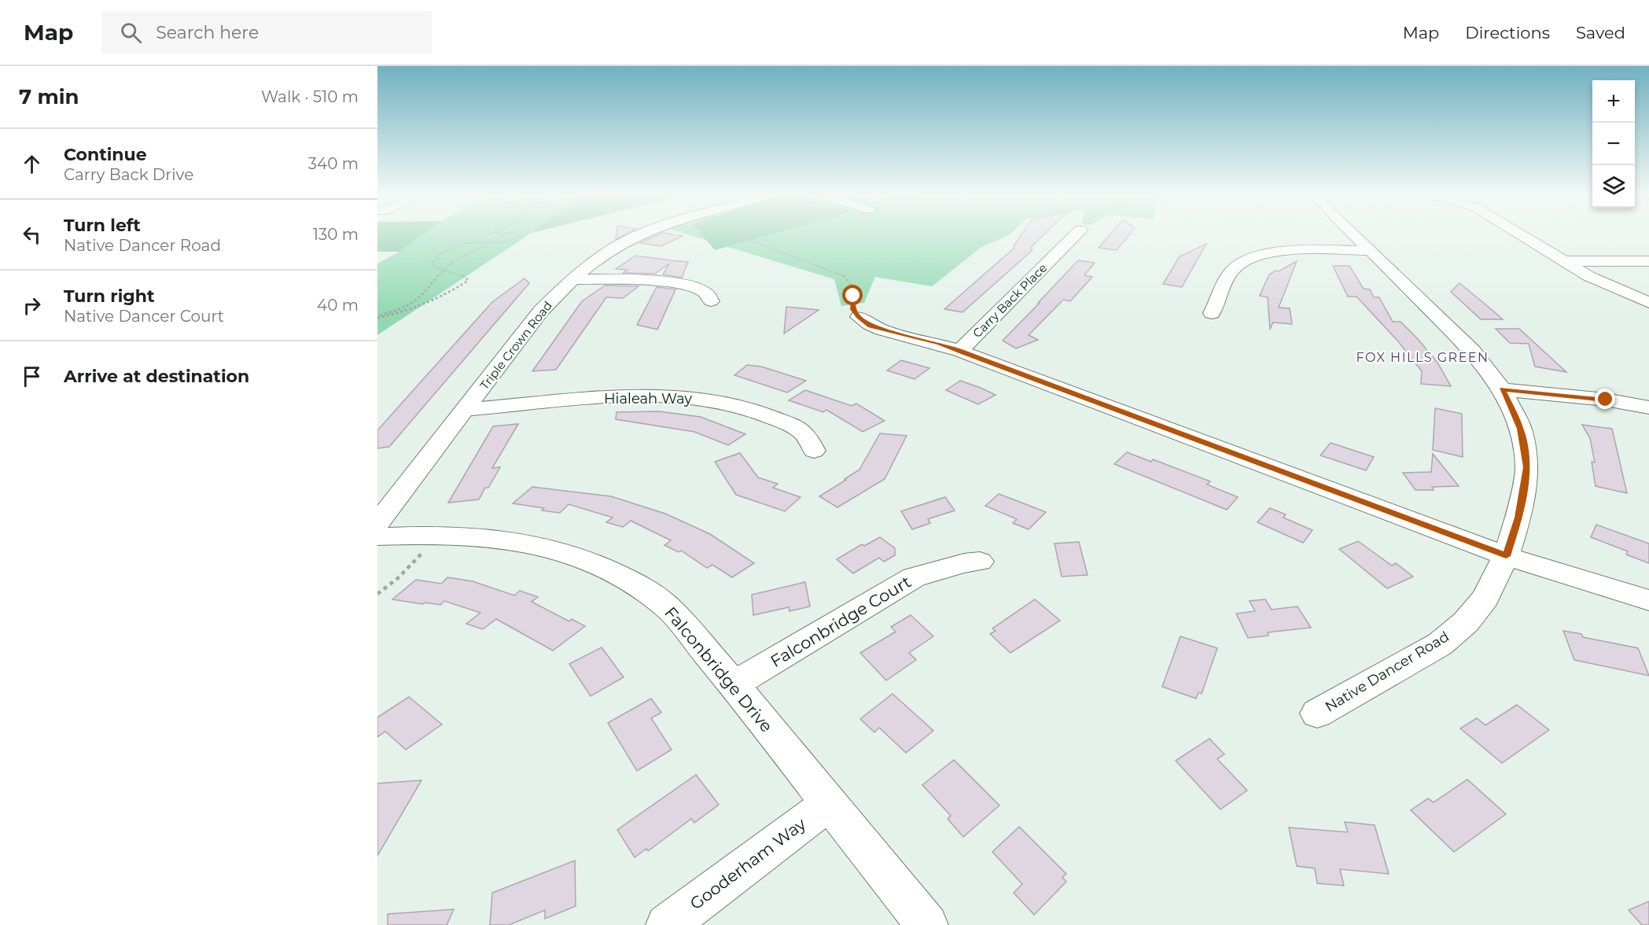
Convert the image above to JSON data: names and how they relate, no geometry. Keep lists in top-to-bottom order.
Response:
{
  "streets": {
    "street": [
      "Carry Back Place",
      "Triple Crown Road",
      "Hialeah Way",
      "Falconbridge Court",
      "Falconbridge Drive",
      "Native Dancer Road",
      "Gooderham Way"
    ]
  },
  "crossings": [
    ["Triple Crown Road", "Hialeah Way"],
    ["Falconbridge Court", "Falconbridge Drive"],
    ["Falconbridge Drive", "Gooderham Way"]
  ],
  "districts": ["FOX HILLS GREEN"],
  "page": {
    "header": "Map",
    "search": "Search here",
    "nav": ["Map", "Directions", "Saved"],
    "heading": ["7 min", "Walk · 510 m"],
    "map_buttons": ["+", "−"],
    "list": [
      ["Continue", "Carry Back Drive", "340 m"],
      ["Turn left", "Native Dancer Road", "130 m"],
      ["Turn right", "Native Dancer Court", "40 m"],
      "Arrive at destination"
    ]
  }
}
